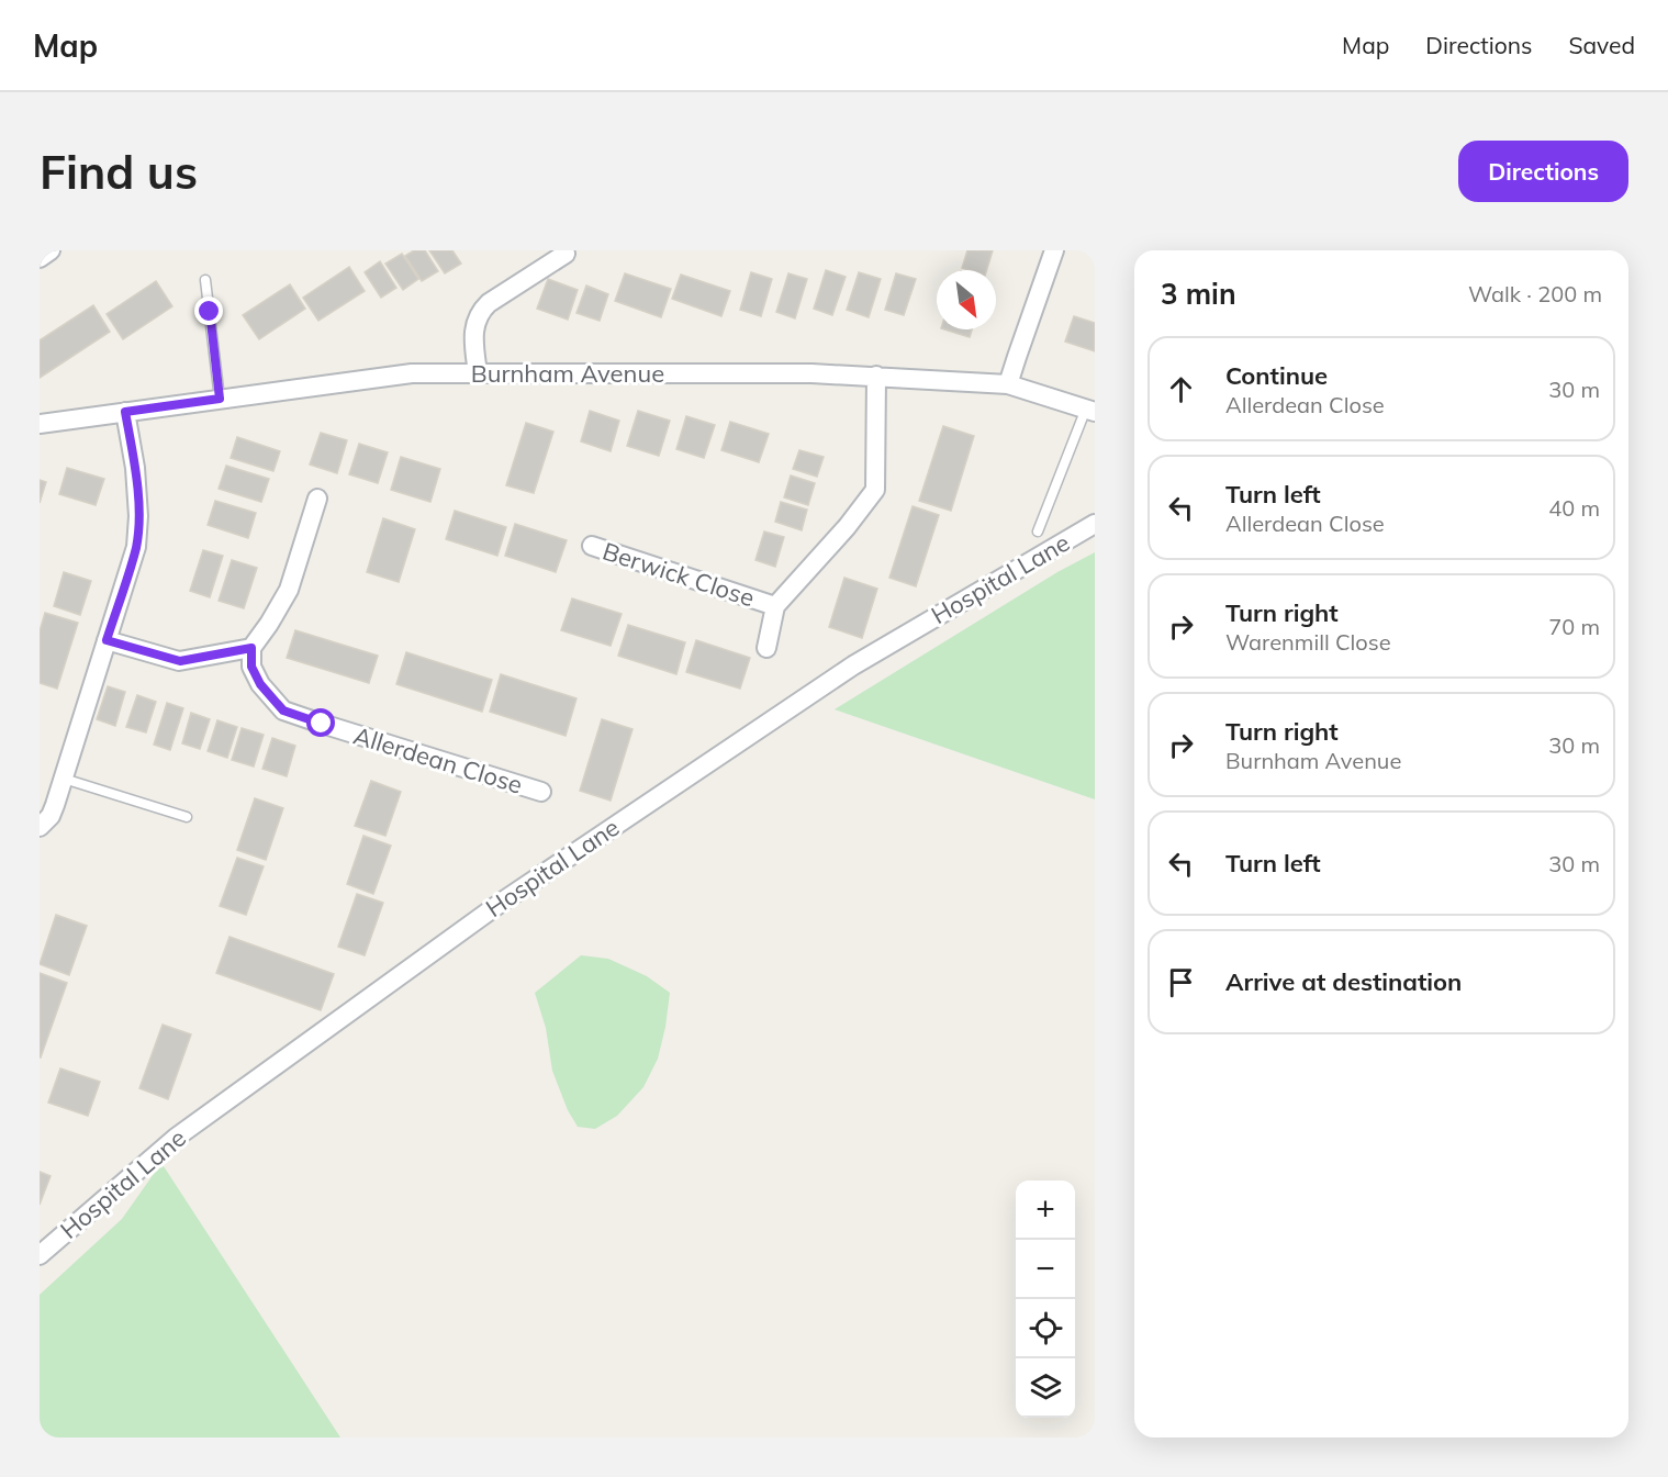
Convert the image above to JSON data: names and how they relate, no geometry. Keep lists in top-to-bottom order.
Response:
{
  "streets": {
    "street": [
      "Burnham Avenue",
      "Berwick Close",
      "Hospital Lane",
      "Allerdean Close"
    ]
  },
  "crossings": [
    ["Burnham Avenue", "Berwick Close"]
  ],
  "north": "bottom right",
  "page": {
    "header": "Map",
    "nav": ["Map", "Directions", "Saved"],
    "buttons": "Directions",
    "title": "Find us",
    "heading": ["3 min", "Walk · 200 m"],
    "list": [
      ["Continue", "Allerdean Close", "30 m"],
      ["Turn left", "Allerdean Close", "40 m"],
      ["Turn right", "Warenmill Close", "70 m"],
      ["Turn right", "Burnham Avenue", "30 m"],
      ["Turn left", "30 m"],
      "Arrive at destination"
    ],
    "map_buttons": ["+", "−"]
  }
}
